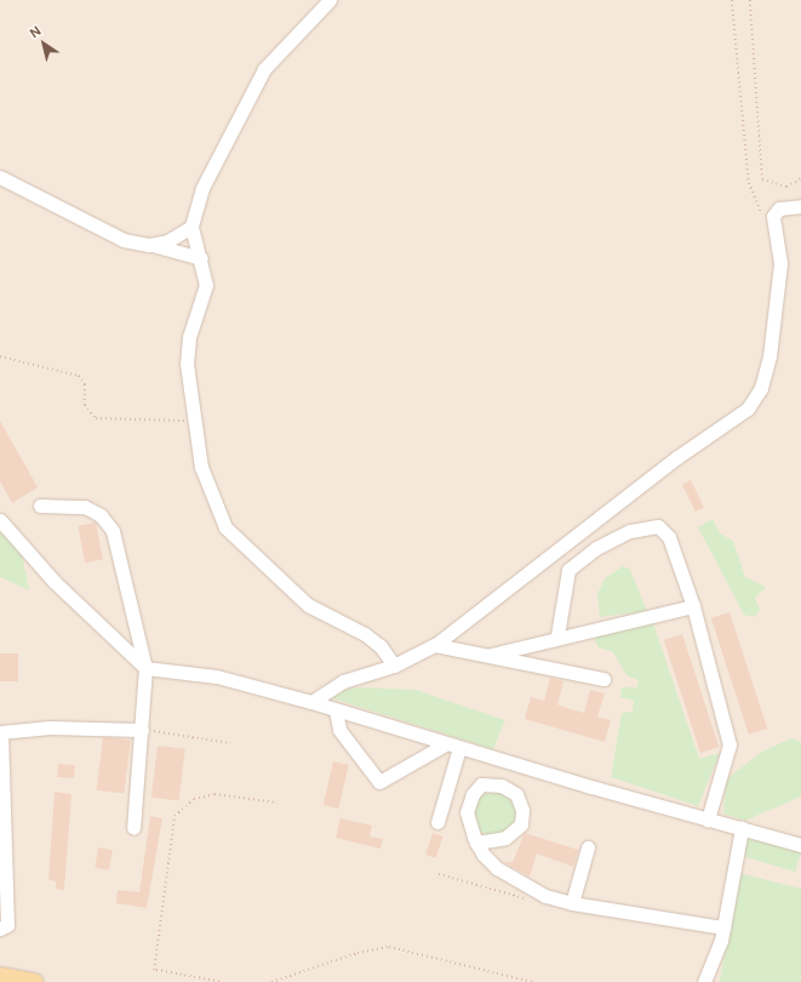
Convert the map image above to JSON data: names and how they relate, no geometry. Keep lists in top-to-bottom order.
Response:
{
  "north": "top left"
}
